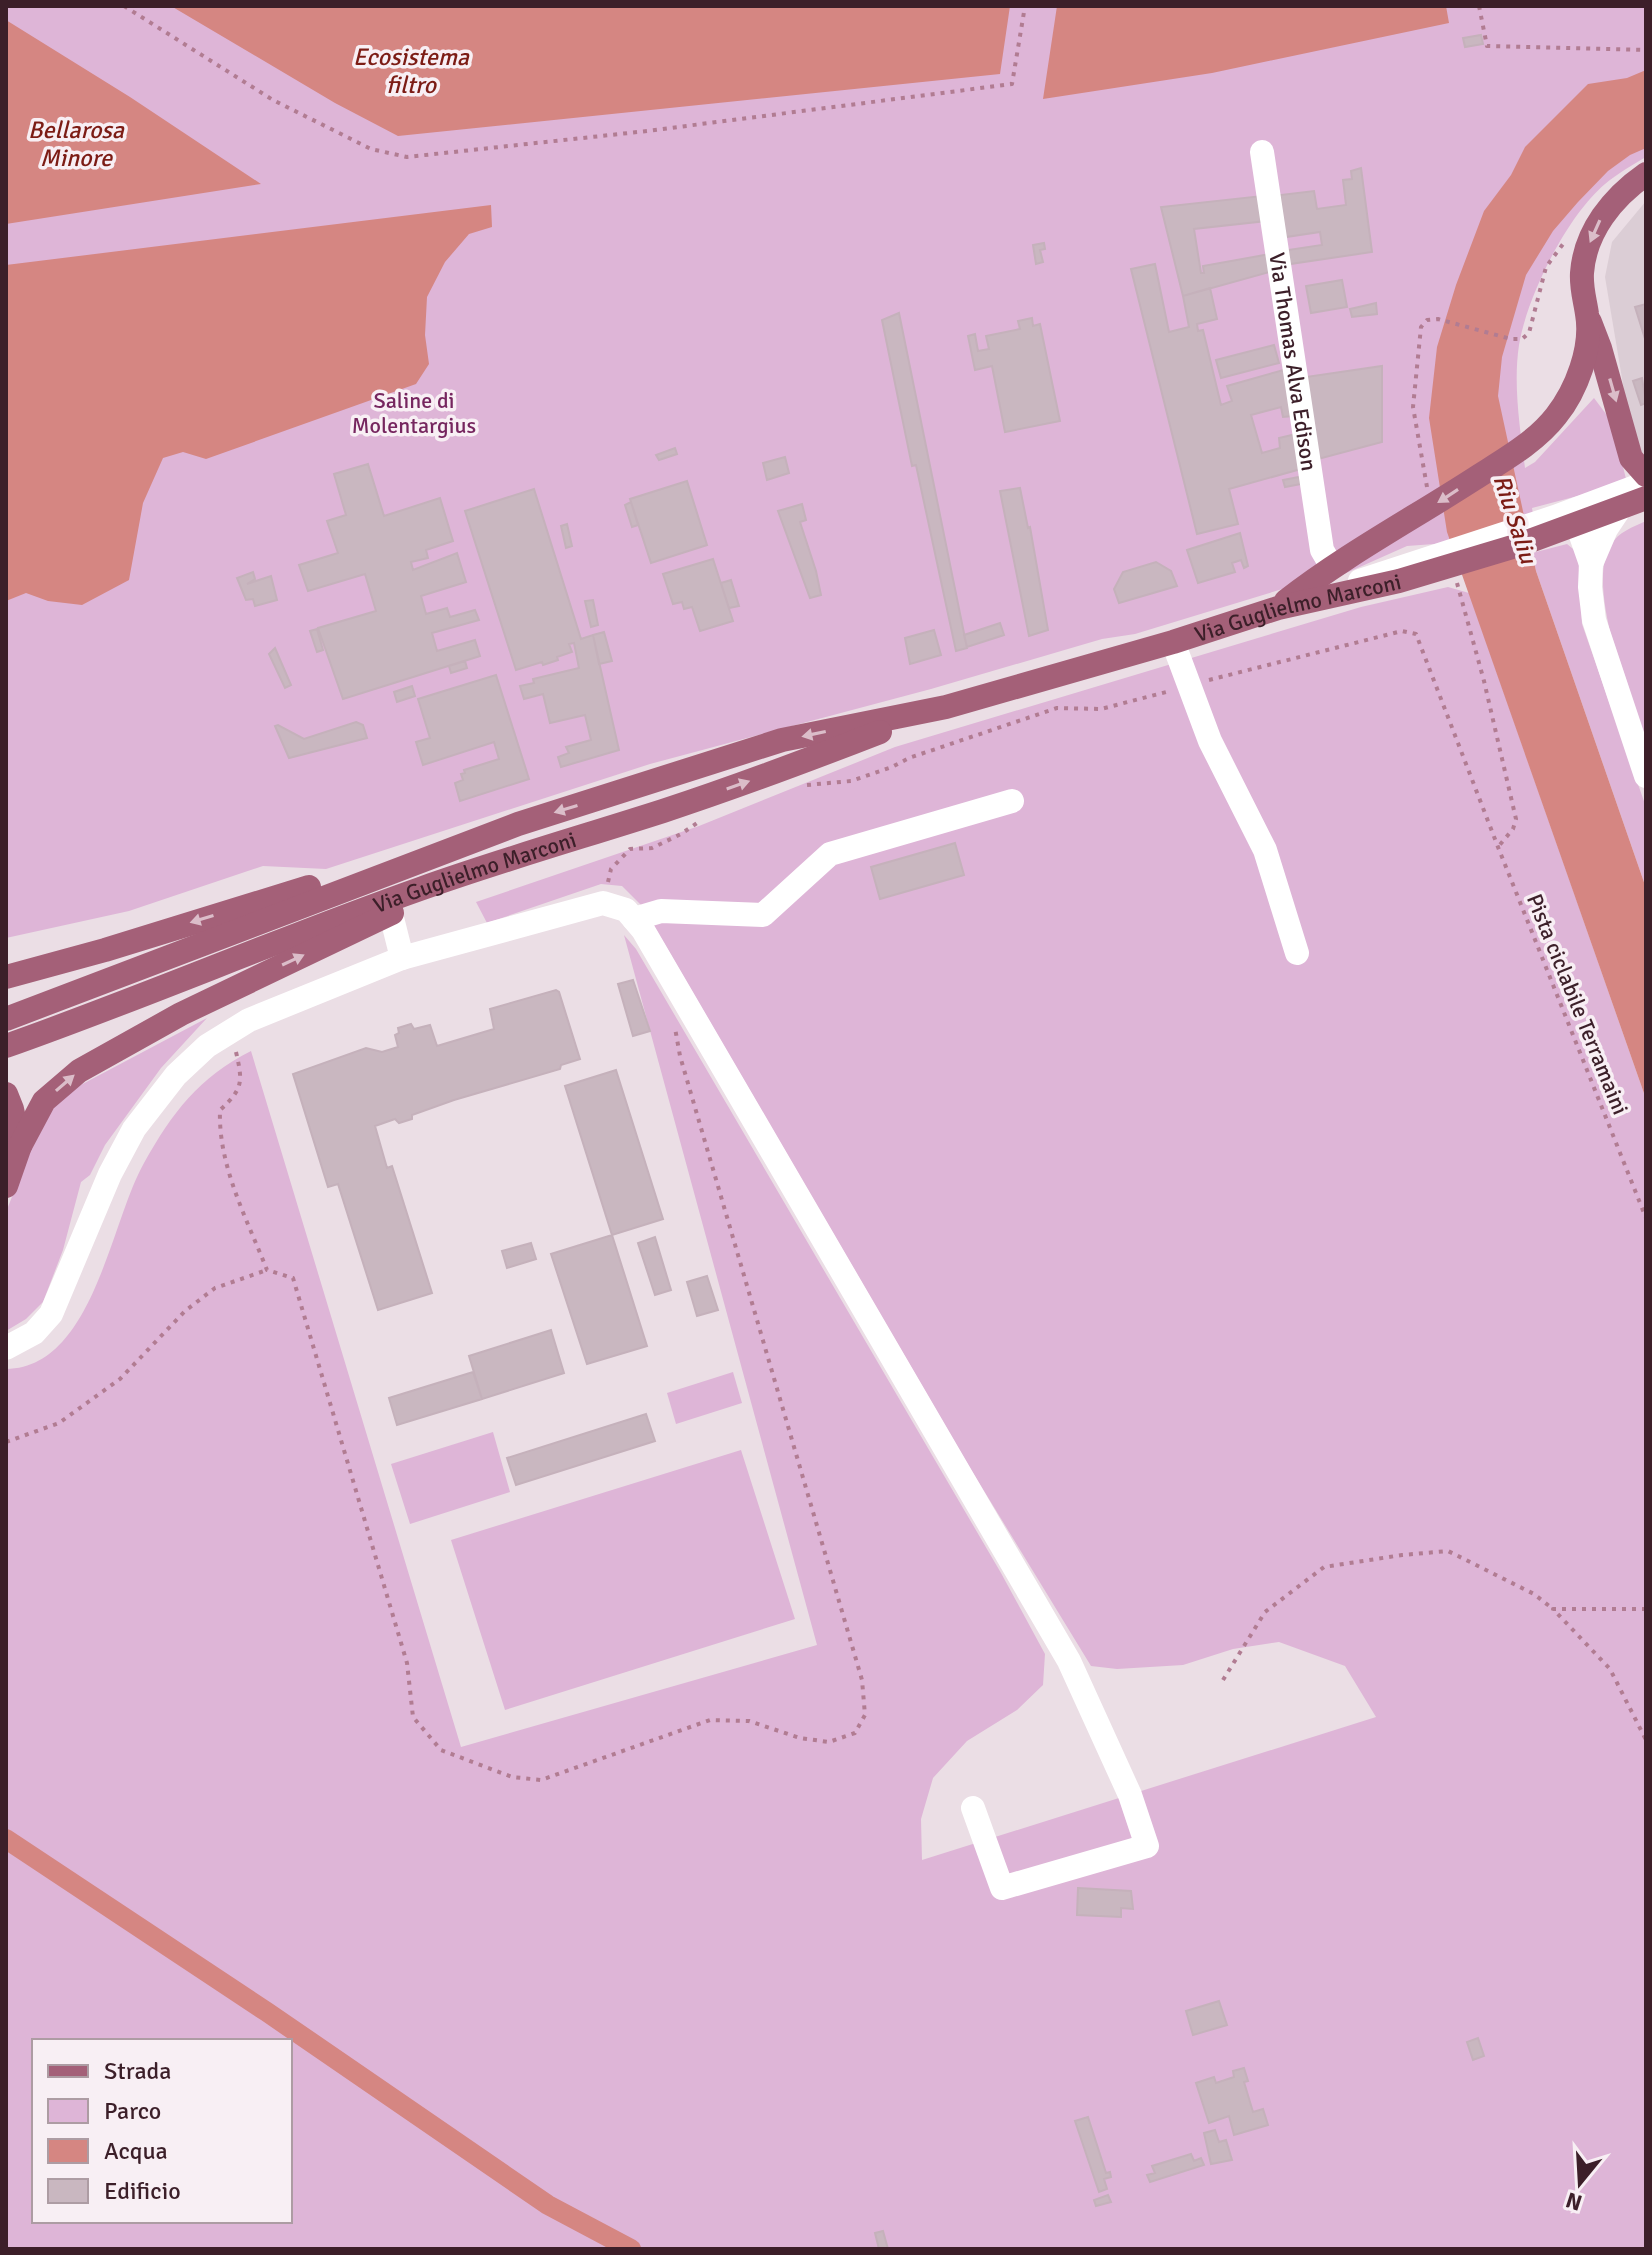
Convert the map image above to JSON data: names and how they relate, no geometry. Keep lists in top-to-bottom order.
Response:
{
  "streets": {
    "main road": ["Via Guglielmo Marconi"],
    "street": ["Via Thomas Alva Edison"],
    "path": ["Pista ciclabile Terramaini"]
  },
  "water": ["Ecosistema filtro", "Bellarosa Minore", "Riu Saliu"],
  "parks": ["Saline di Molentargius"],
  "legend": [
    "Strada",
    "Parco",
    "Acqua",
    "Edificio"
  ],
  "north": "bottom"
}
